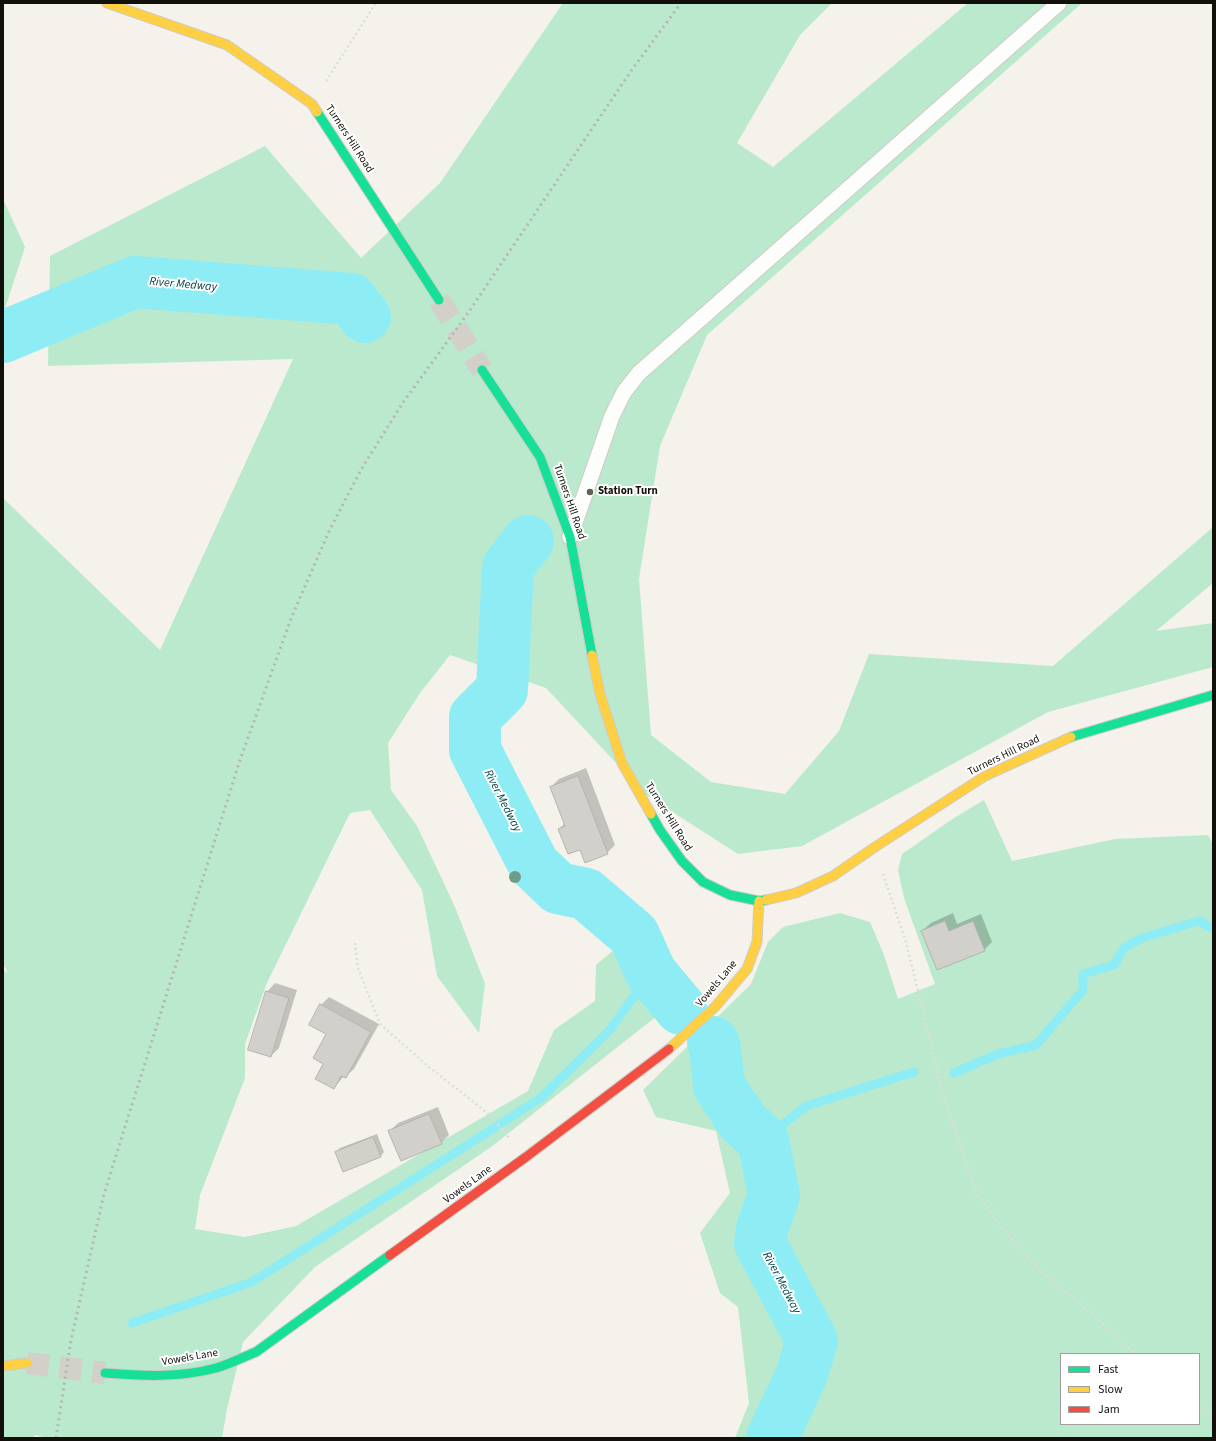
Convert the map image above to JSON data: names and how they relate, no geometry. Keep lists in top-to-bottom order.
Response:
{
  "streets": {
    "main road": ["Turners Hill Road", "Vowels Lane"]
  },
  "crossings": [
    ["Turners Hill Road", "Vowels Lane"]
  ],
  "water": ["River Medway"],
  "places": ["Station Turn"],
  "legend": ["Fast", "Slow", "Jam"]
}
